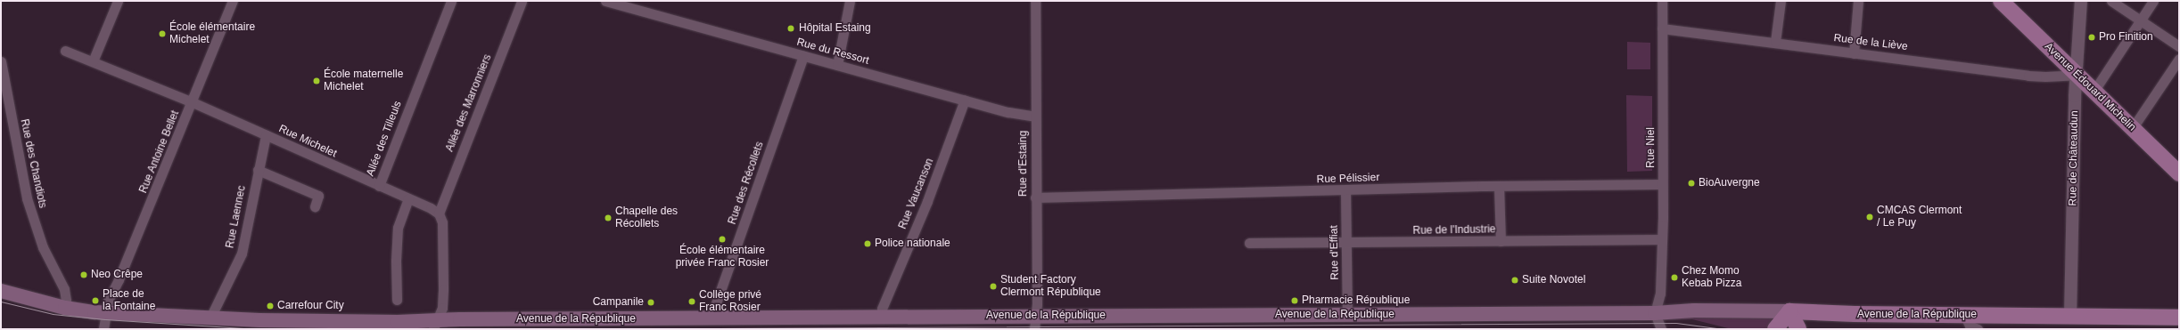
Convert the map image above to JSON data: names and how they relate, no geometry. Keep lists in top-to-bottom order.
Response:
{
  "streets": {
    "main road": ["Avenue Édouard Michelin", "Avenue de la République"],
    "street": [
      "Rue de la Liève",
      "Rue du Ressort",
      "Allée des Marronniers",
      "Allée des Tilleuls",
      "Rue Michelet",
      "Rue Niel",
      "Rue Antoine Bellet",
      "Rue de Châteaudun",
      "Rue des Chandiots",
      "Rue d'Estaing",
      "Rue Pélissier",
      "Rue des Récollets",
      "Rue Vaucanson",
      "Rue Laennec",
      "Rue de l'Industrie",
      "Rue d'Effiat"
    ]
  },
  "crossings": [
    ["Rue de la Liève", "Avenue Édouard Michelin"],
    ["Rue de la Liève", "Rue Niel"],
    ["Rue de la Liève", "Rue de Châteaudun"],
    ["Rue du Ressort", "Rue d'Estaing"],
    ["Rue du Ressort", "Rue des Récollets"],
    ["Rue du Ressort", "Rue Vaucanson"],
    ["Avenue Édouard Michelin", "Rue de Châteaudun"],
    ["Allée des Marronniers", "Rue Michelet"],
    ["Allée des Tilleuls", "Rue Michelet"],
    ["Rue Michelet", "Rue Antoine Bellet"],
    ["Rue Michelet", "Rue Laennec"],
    ["Rue Niel", "Rue Pélissier"],
    ["Rue Niel", "Rue de l'Industrie"],
    ["Rue Niel", "Avenue de la République"],
    ["Rue Antoine Bellet", "Avenue de la République"],
    ["Rue de Châteaudun", "Avenue de la République"],
    ["Rue d'Estaing", "Rue Pélissier"],
    ["Rue d'Estaing", "Avenue de la République"],
    ["Rue Pélissier", "Rue d'Effiat"],
    ["Rue des Récollets", "Avenue de la République"],
    ["Rue Vaucanson", "Avenue de la République"],
    ["Rue Laennec", "Avenue de la République"],
    ["Rue de l'Industrie", "Rue d'Effiat"],
    ["Rue d'Effiat", "Avenue de la République"]
  ],
  "places": [
    "Hôpital Estaing",
    "École élémentaire Michelet",
    "Pro Finition",
    "École maternelle Michelet",
    "BioAuvergne",
    "CMCAS Clermont / Le Puy",
    "Chapelle des Récollets",
    "École élémentaire privée Franc Rosier",
    "Police nationale",
    "Neo Crêpe",
    "Chez Momo Kebab Pizza",
    "Suite Novotel",
    "Student Factory Clermont République",
    "Place de la Fontaine",
    "Pharmacie République",
    "Collège privé Franc Rosier",
    "Campanile",
    "Carrefour City"
  ]
}
